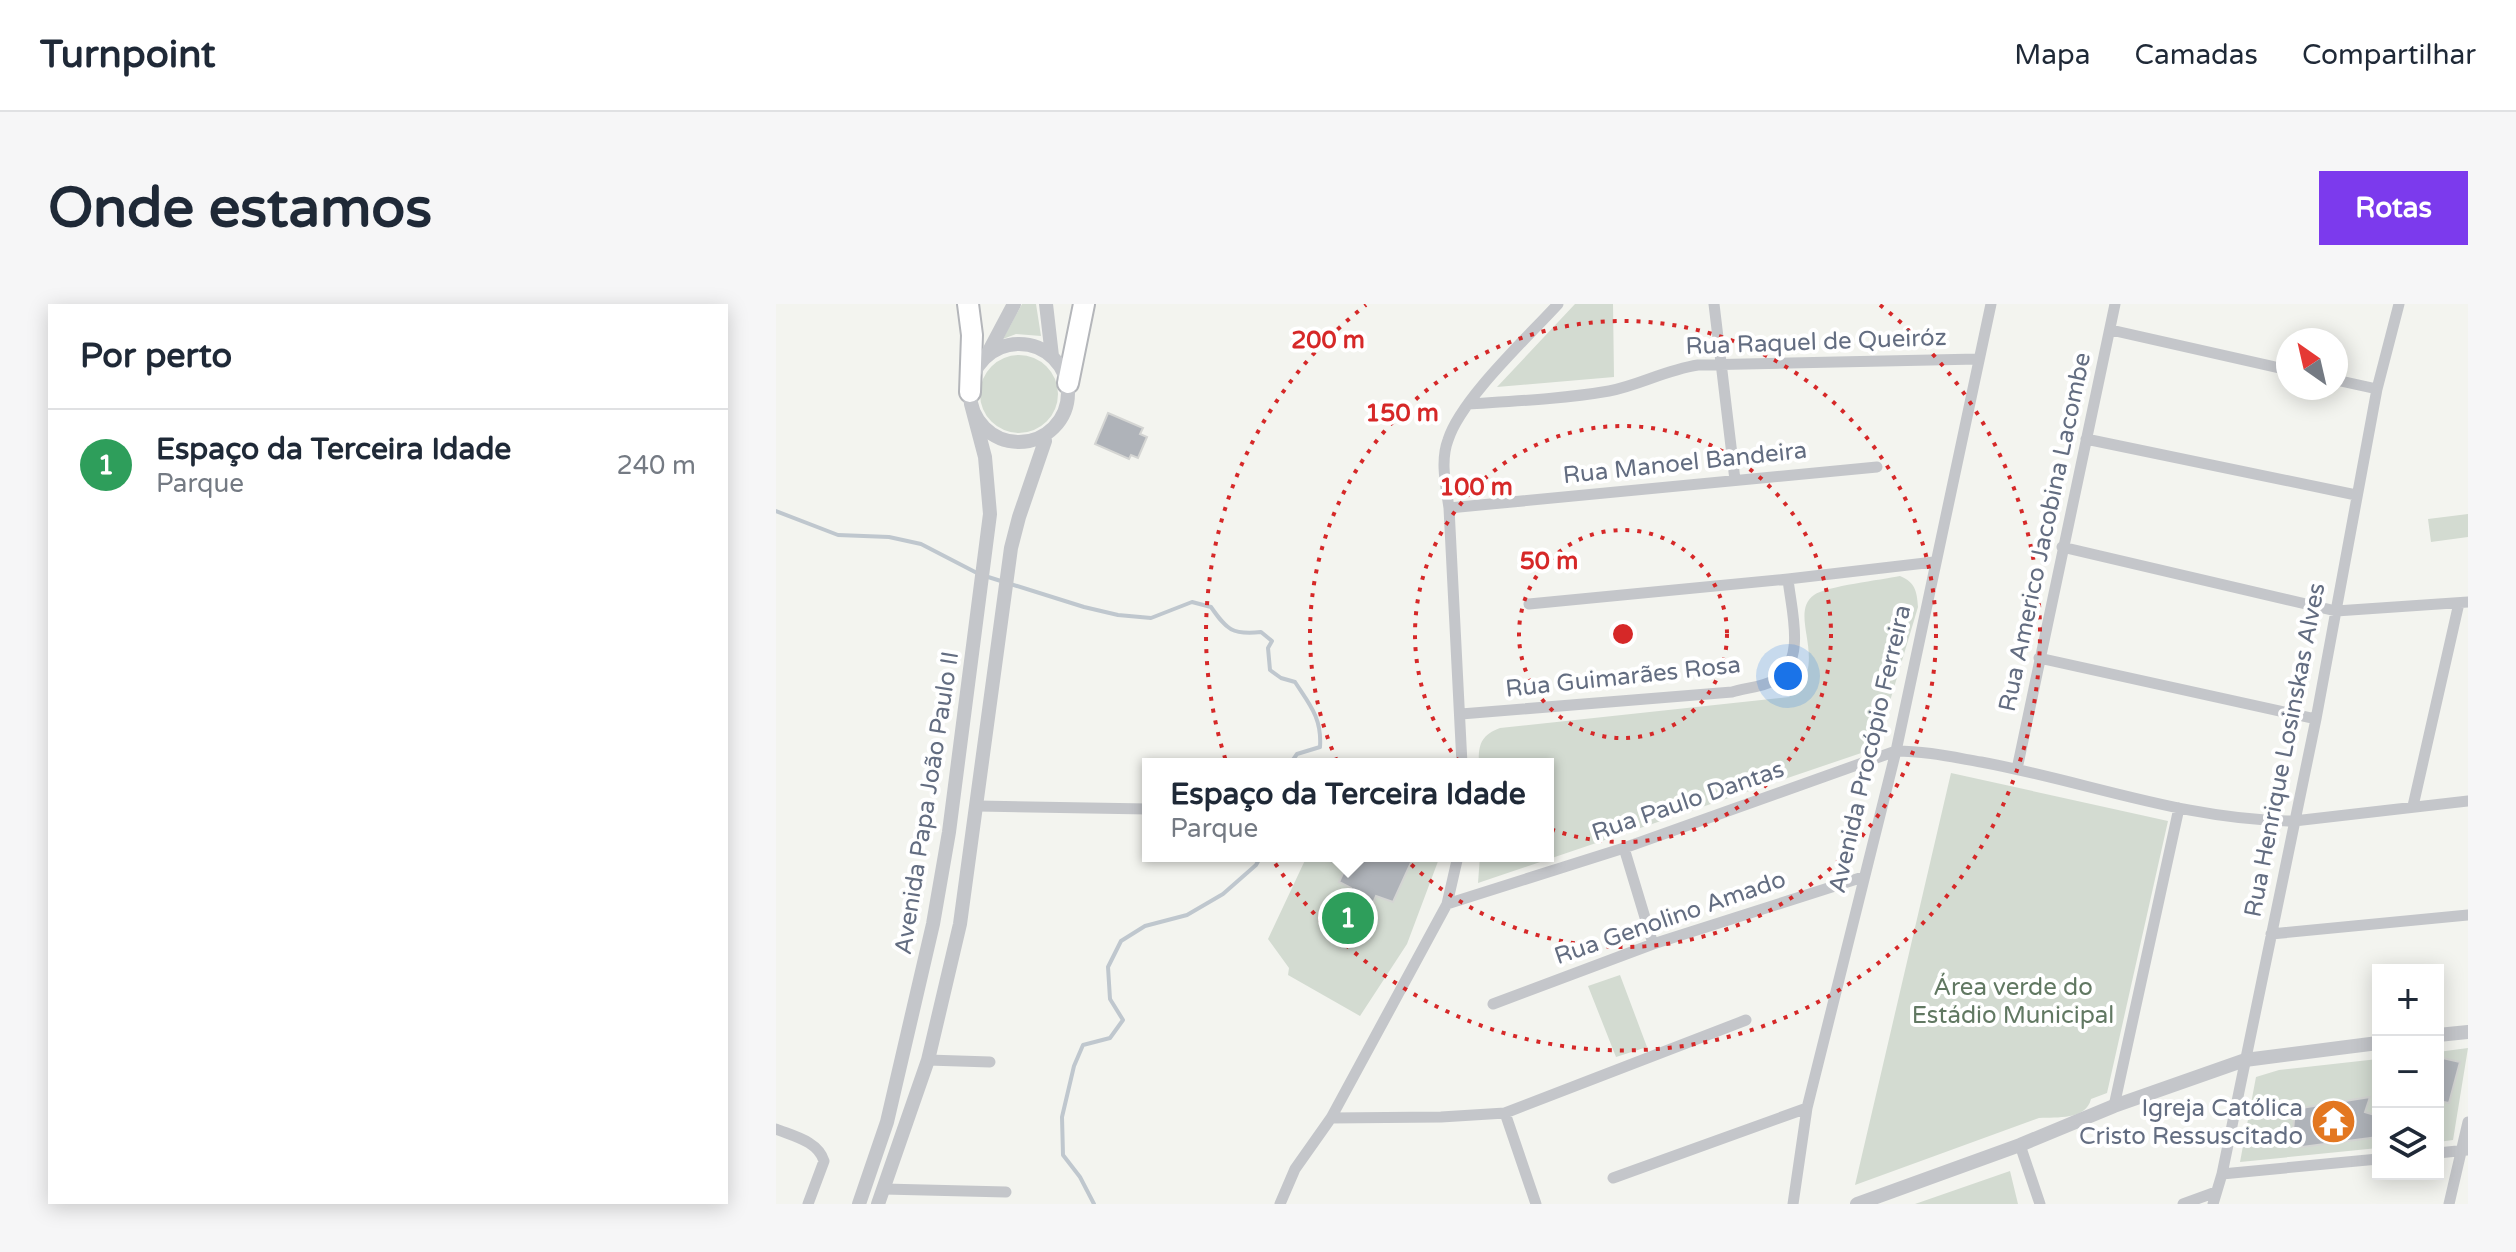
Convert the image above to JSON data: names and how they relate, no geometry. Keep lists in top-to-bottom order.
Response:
{
  "streets": {
    "street": [
      "Rua Raquel de Queiróz",
      "Rua Manoel Bandeira",
      "Rua Americo Jacobina Lacombe",
      "Rua Guimarães Rosa",
      "Avenida Procópio Ferreira",
      "Rua Henrique Losinskas Alves",
      "Rua Paulo Dantas",
      "Avenida Papa João Paulo II",
      "Rua Genolino Amado"
    ]
  },
  "crossings": [
    ["Rua Raquel de Queiróz", "Avenida Procópio Ferreira"],
    ["Avenida Procópio Ferreira", "Rua Paulo Dantas"],
    ["Avenida Procópio Ferreira", "Rua Genolino Amado"]
  ],
  "parks": ["Área verde do Estádio Municipal"],
  "places": {
    "temple": ["Igreja Católica Cristo Ressuscitado"]
  },
  "north": "top left",
  "page": {
    "header": "Turnpoint",
    "nav": ["Mapa", "Camadas", "Compartilhar"],
    "buttons": "Rotas",
    "title": "Onde estamos",
    "heading": "Por perto",
    "list": [
      {
        "mark": "1",
        "name": "Espaço da Terceira Idade",
        "note": "Parque",
        "value": "240 m"
      }
    ],
    "popup": ["Espaço da Terceira Idade", "Parque"],
    "pins": "1",
    "map_buttons": ["+", "−"]
  },
  "rings": [
    "200 m",
    "150 m",
    "100 m",
    "50 m"
  ]
}
